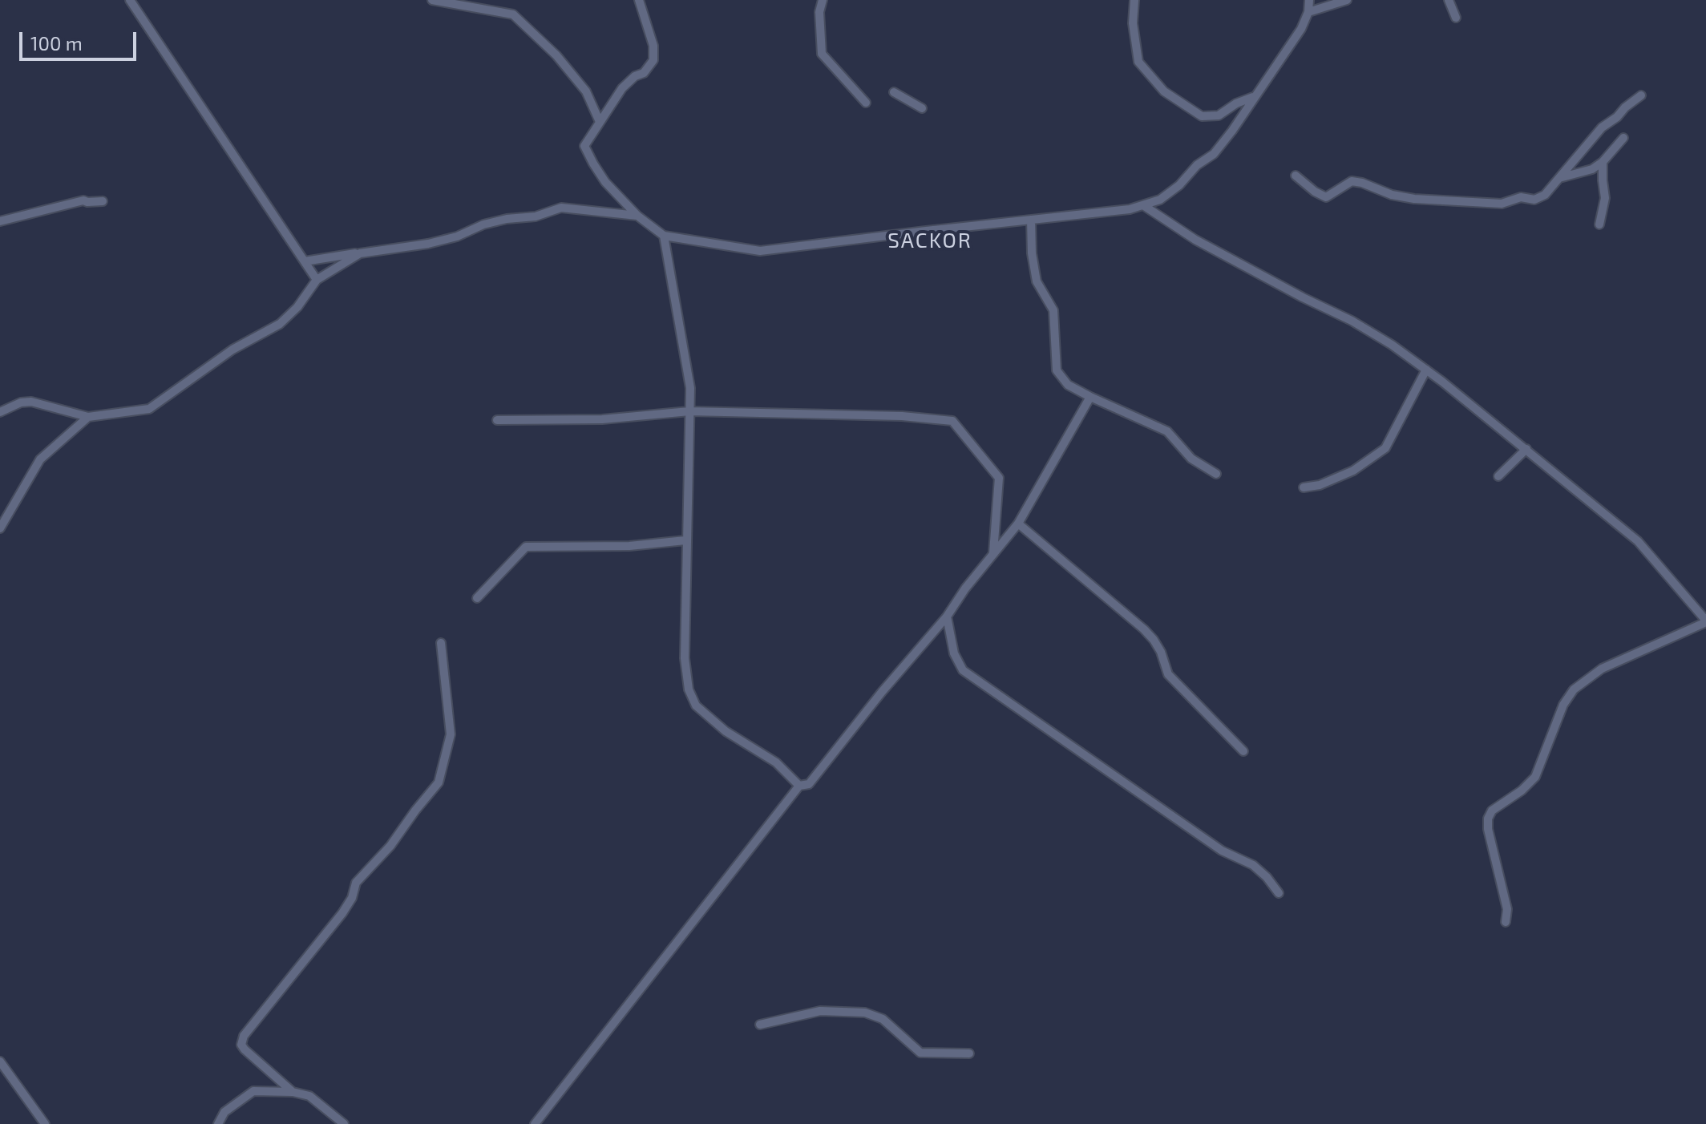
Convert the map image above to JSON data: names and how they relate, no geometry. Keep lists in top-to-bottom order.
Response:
{
  "districts": ["SACKOR"],
  "scale_bar": "100 m"
}
